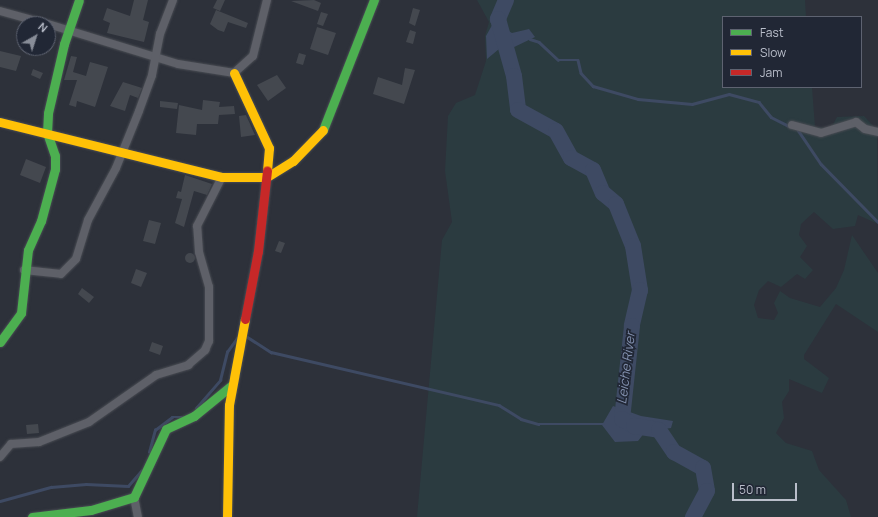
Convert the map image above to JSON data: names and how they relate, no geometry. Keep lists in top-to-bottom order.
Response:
{
  "water": ["Leiche River"],
  "legend": ["Fast", "Slow", "Jam"],
  "scale_bar": "50 m",
  "north": "top right"
}
